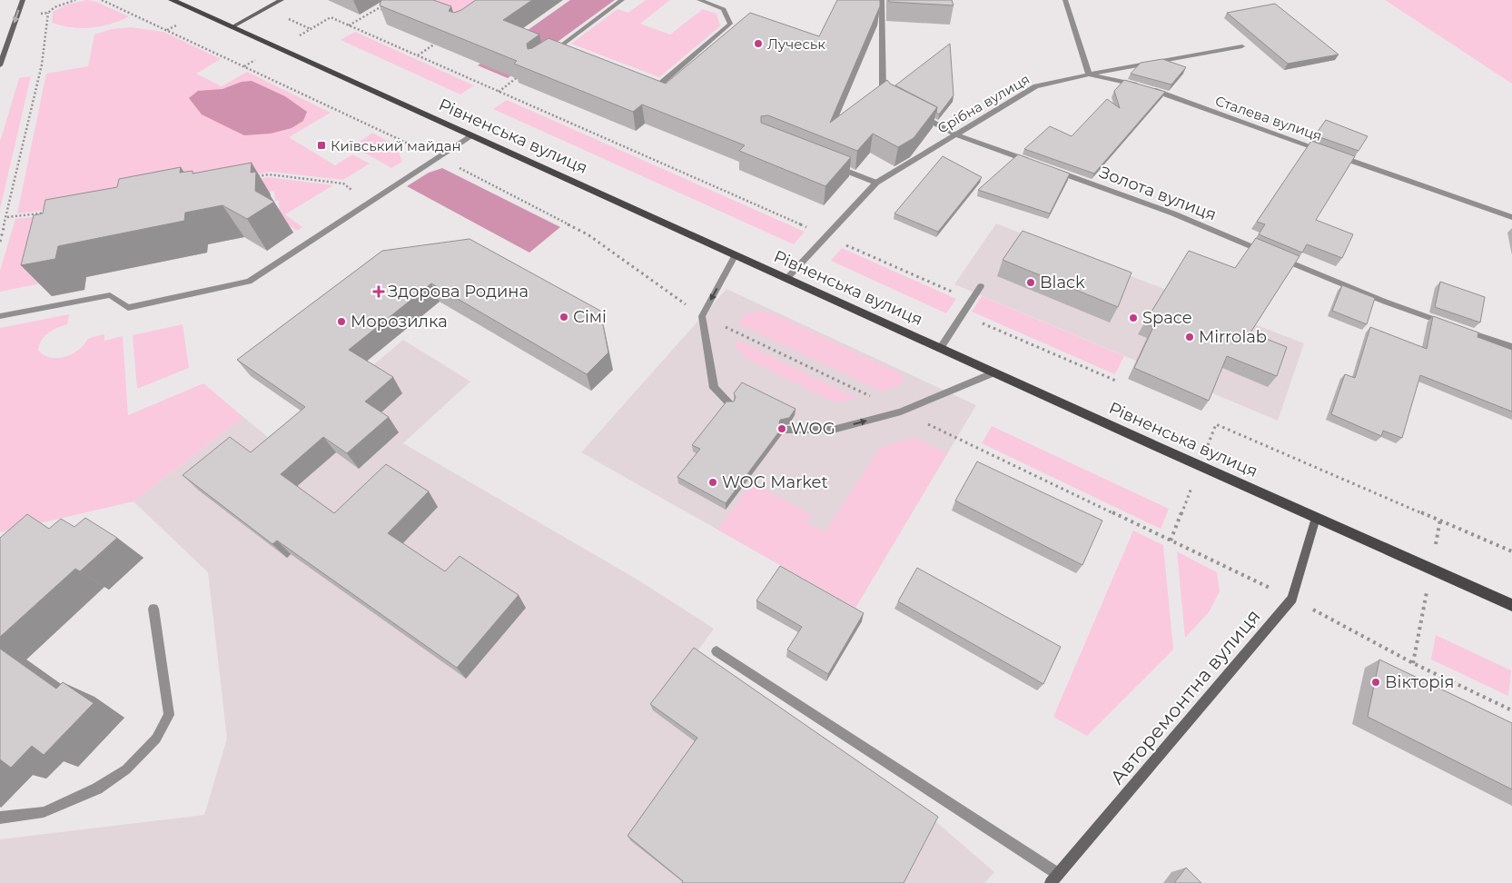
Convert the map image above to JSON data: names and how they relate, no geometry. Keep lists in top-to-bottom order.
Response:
{
  "streets": {
    "main road": ["Рівненська вулиця"],
    "street": [
      "Срібна вулиця",
      "Сталева вулиця",
      "Золота вулиця",
      "Авторемонтна вулиця"
    ]
  },
  "crossings": [
    ["Срібна вулиця", "Рівненська вулиця"],
    ["Рівненська вулиця", "Авторемонтна вулиця"]
  ],
  "places": {
    "other": [
      "Лучеськ",
      "Black",
      "Сімі",
      "Space",
      "Морозилка",
      "Mirrolab",
      "WOG",
      "WOG Market",
      "Вікторія"
    ],
    "transit": ["Київський майдан"],
    "health": ["Здорова Родина"]
  }
}
